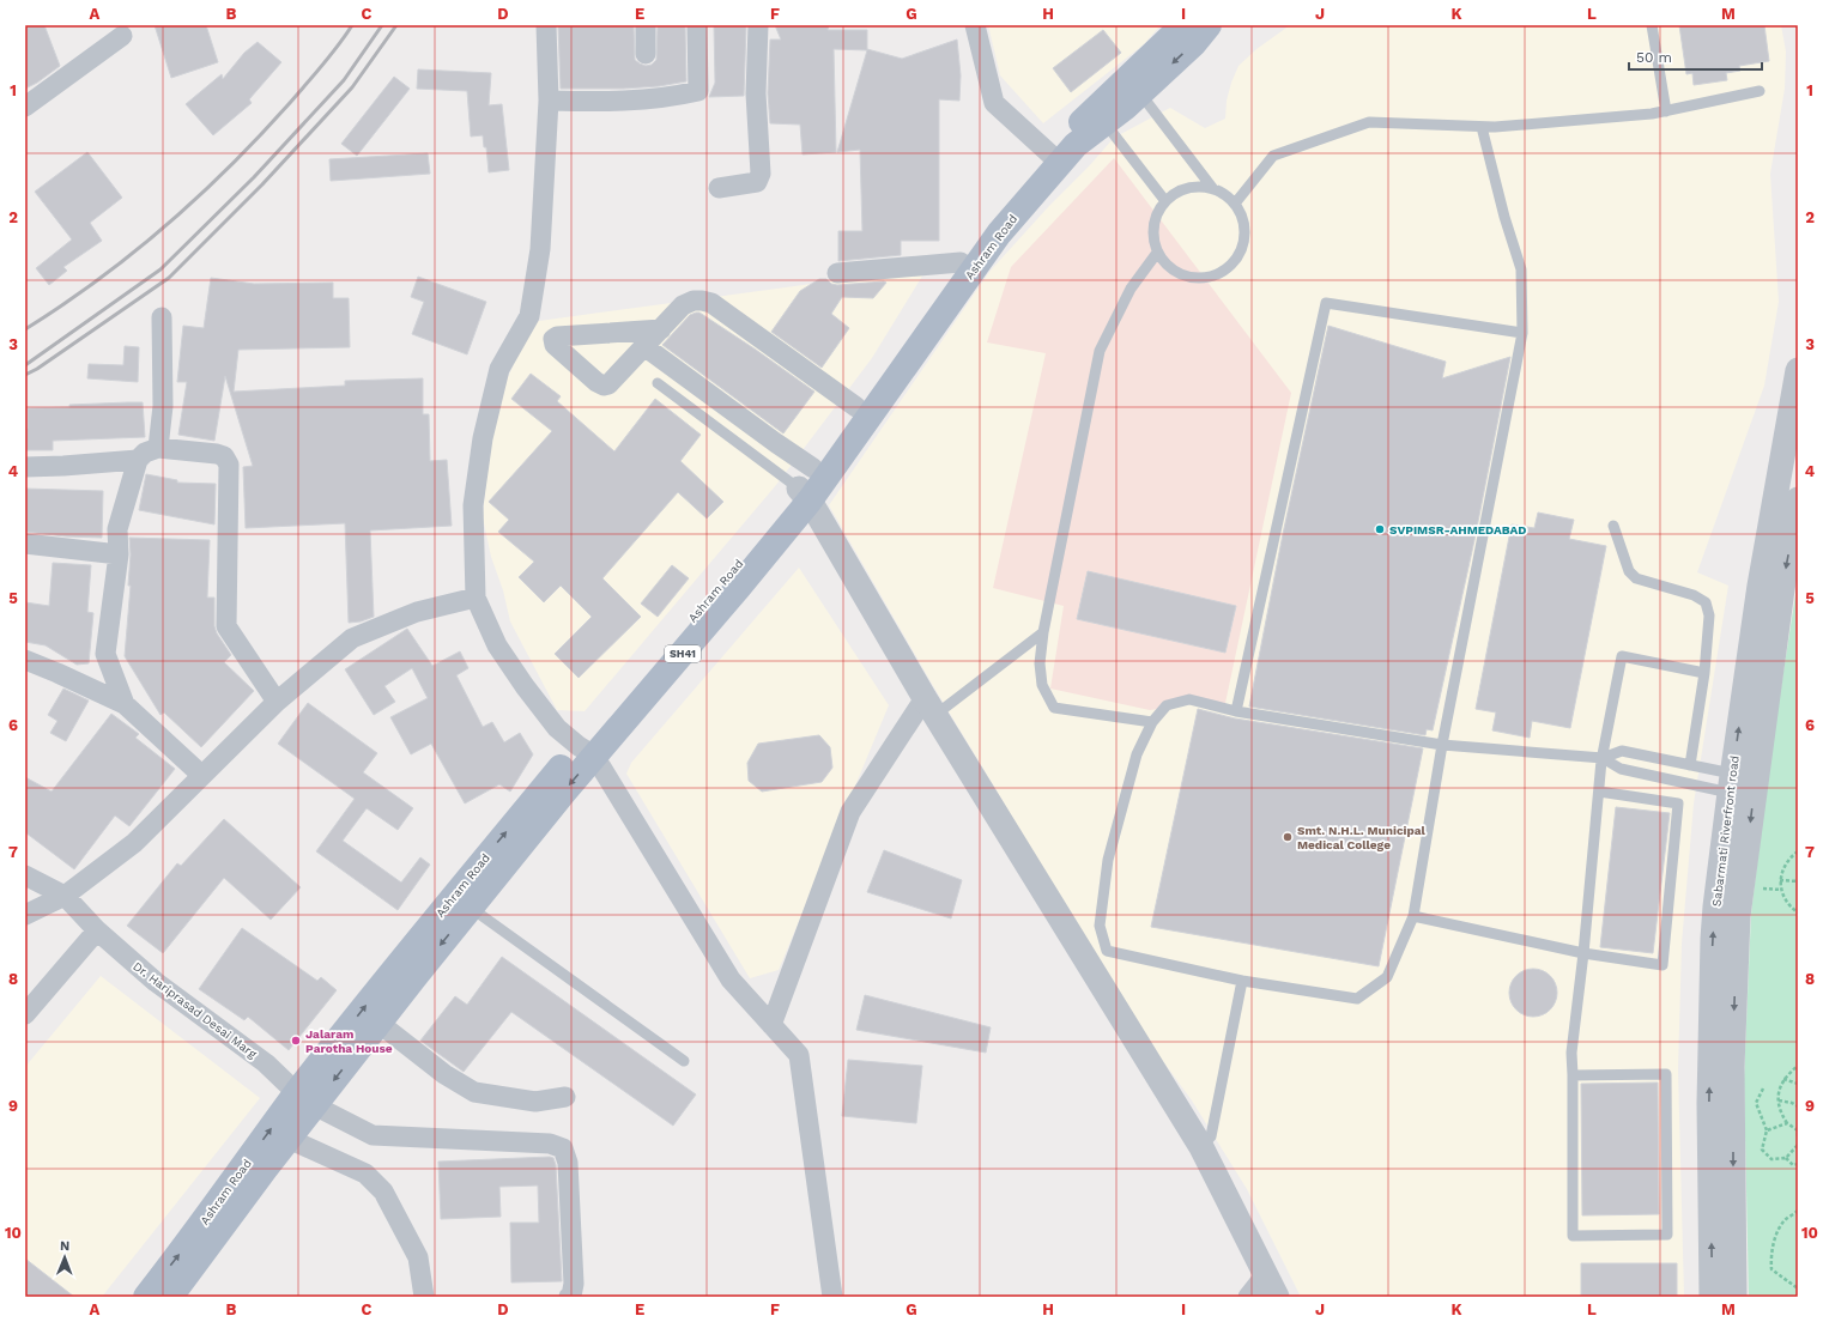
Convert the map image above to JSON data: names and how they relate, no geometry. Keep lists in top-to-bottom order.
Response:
{
  "streets": {
    "main road": ["Ashram Road", "SH41"],
    "street": ["Sabarmati Riverfront road", "Dr. Hariprasad Desai Marg"]
  },
  "crossings": [
    ["Ashram Road", "Dr. Hariprasad Desai Marg"]
  ],
  "places": ["SVPIMSR-AHMEDABAD", "Smt. N.H.L. Municipal Medical College", "Jalaram Parotha House"],
  "scale_bar": "50 m",
  "north": "top",
  "grid": {
    "columns": [
      "A",
      "B",
      "C",
      "D",
      "E",
      "F",
      "G",
      "H",
      "I",
      "J",
      "K",
      "L",
      "M"
    ],
    "rows": [
      "1",
      "2",
      "3",
      "4",
      "5",
      "6",
      "7",
      "8",
      "9",
      "10"
    ]
  }
}
